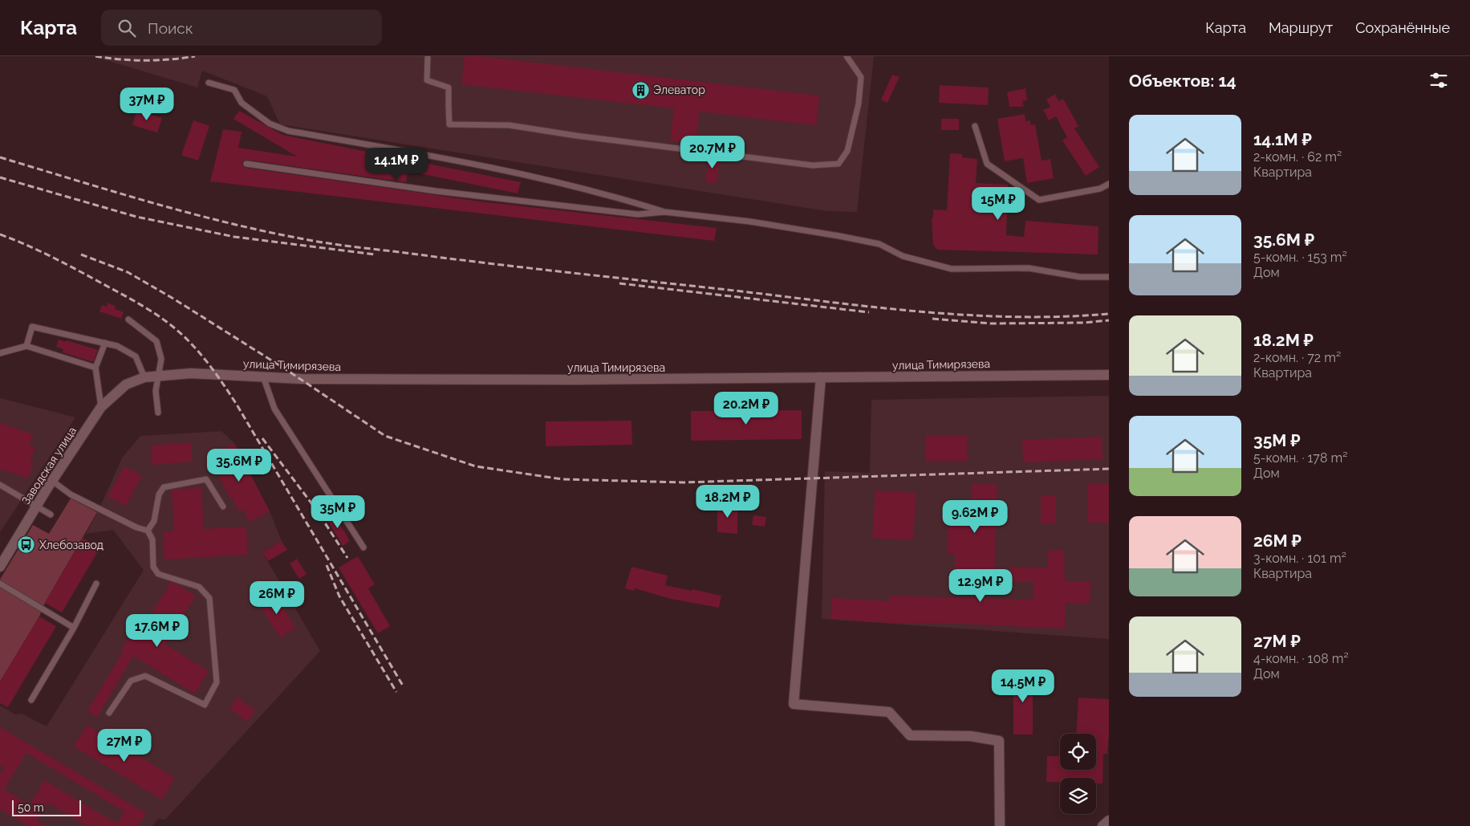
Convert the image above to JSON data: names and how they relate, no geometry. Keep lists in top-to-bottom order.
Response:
{
  "streets": {
    "main road": ["улица Тимирязева", "Заводская улица"]
  },
  "crossings": [
    ["улица Тимирязева", "Заводская улица"]
  ],
  "places": {
    "building": ["Элеватор"],
    "bus stop": ["Хлебозавод"]
  },
  "scale_bar": "50 m",
  "page": {
    "header": "Карта",
    "search": "Поиск",
    "nav": ["Карта", "Маршрут", "Сохранённые"],
    "heading": "Объектов: 14",
    "price": [
      "37M ₽",
      "20.7M ₽",
      "14.1M ₽",
      "15M ₽",
      "20.2M ₽",
      "35.6M ₽",
      "18.2M ₽",
      "35M ₽",
      "9.62M ₽",
      "12.9M ₽",
      "26M ₽",
      "17.6M ₽",
      "14.5M ₽",
      "27M ₽"
    ],
    "list": [
      {
        "name": "14.1M ₽",
        "note": "2-комн. · 62 m² · Квартира"
      },
      {
        "name": "35.6M ₽",
        "note": "5-комн. · 153 m² · Дом"
      },
      {
        "name": "18.2M ₽",
        "note": "2-комн. · 72 m² · Квартира"
      },
      {
        "name": "35M ₽",
        "note": "5-комн. · 178 m² · Дом"
      },
      {
        "name": "26M ₽",
        "note": "3-комн. · 101 m² · Квартира"
      },
      {
        "name": "27M ₽",
        "note": "4-комн. · 108 m² · Дом"
      }
    ],
    "scale": "50 m"
  }
}
